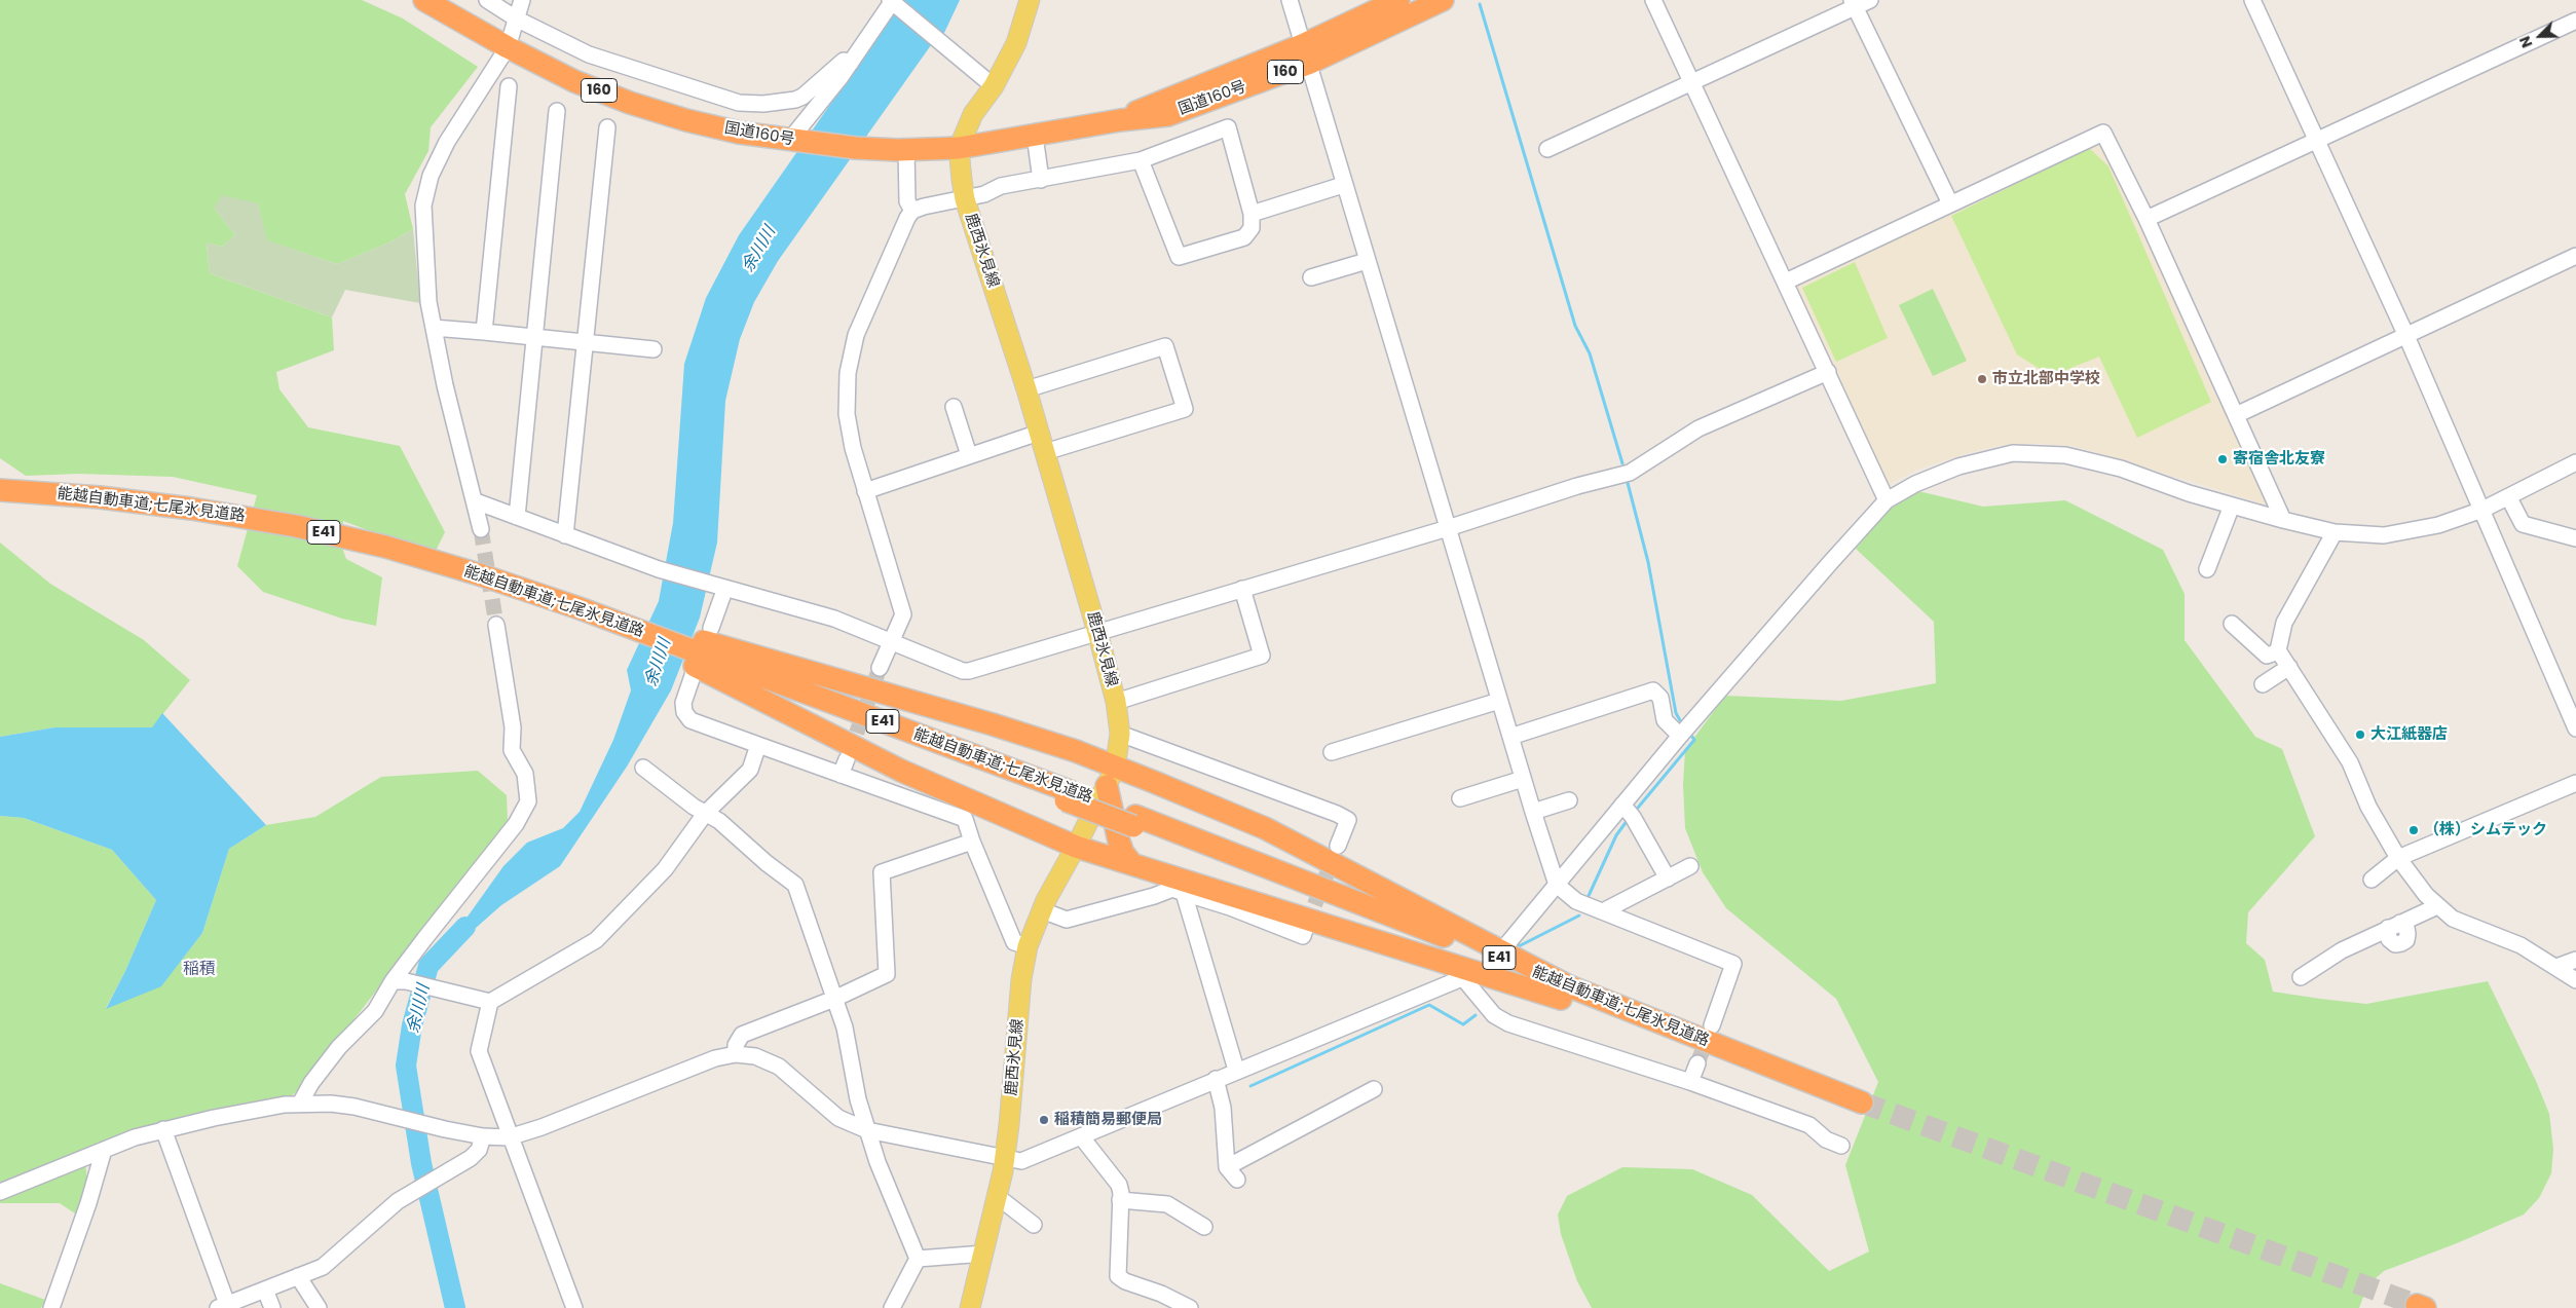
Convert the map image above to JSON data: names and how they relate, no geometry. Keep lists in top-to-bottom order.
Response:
{
  "streets": {
    "highway": [
      "160",
      "国道160号",
      "能越自動車道;七尾氷見道路",
      "E41"
    ],
    "main road": ["鹿西氷見線"]
  },
  "crossings": [
    ["国道160号", "鹿西氷見線"]
  ],
  "districts": ["稲積"],
  "water": ["余川川"],
  "places": [
    "市立北部中学校",
    "寄宿舎北友寮",
    "大江紙器店",
    "（株）シムテック",
    "稲積簡易郵便局"
  ],
  "north": "bottom left"
}
